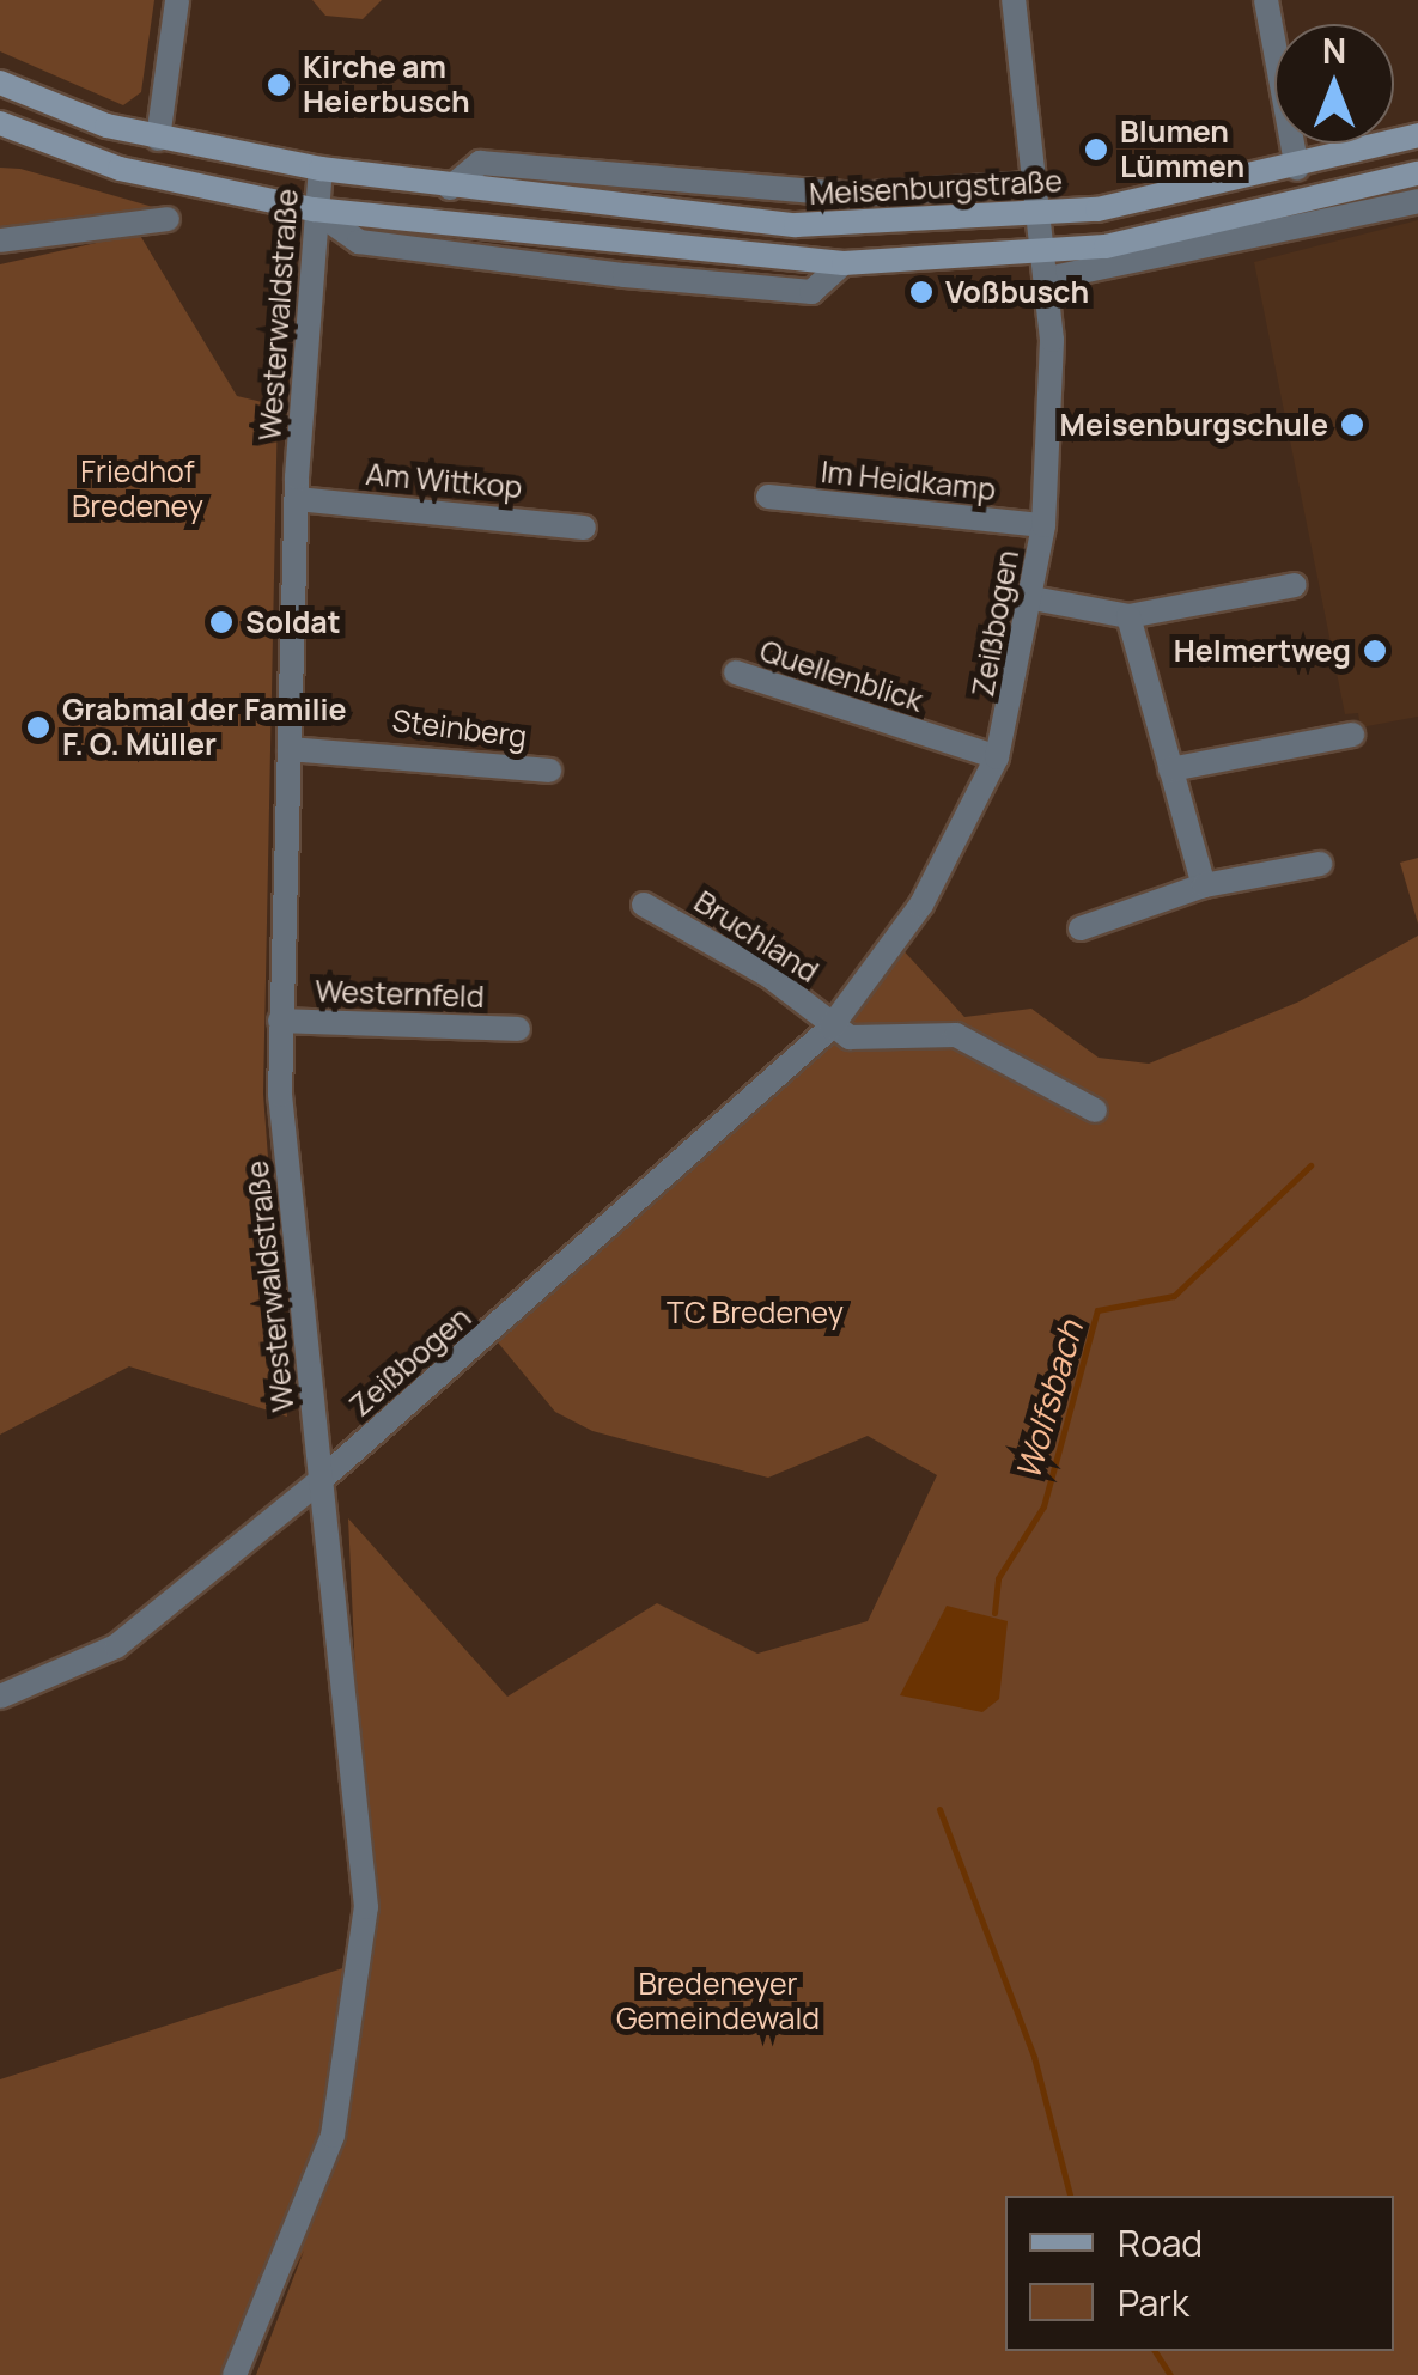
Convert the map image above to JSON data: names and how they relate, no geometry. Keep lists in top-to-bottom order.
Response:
{
  "streets": {
    "main road": ["Meisenburgstraße"],
    "street": [
      "Westerwaldstraße",
      "Am Wittkop",
      "Im Heidkamp",
      "Zeißbogen",
      "Quellenblick",
      "Steinberg",
      "Bruchland",
      "Westernfeld"
    ]
  },
  "crossings": [
    ["Meisenburgstraße", "Westerwaldstraße"],
    ["Meisenburgstraße", "Zeißbogen"],
    ["Westerwaldstraße", "Am Wittkop"],
    ["Westerwaldstraße", "Zeißbogen"],
    ["Westerwaldstraße", "Steinberg"],
    ["Westerwaldstraße", "Westernfeld"],
    ["Im Heidkamp", "Zeißbogen"],
    ["Zeißbogen", "Quellenblick"],
    ["Zeißbogen", "Bruchland"]
  ],
  "water": ["Wolfsbach"],
  "parks": ["Friedhof Bredeney", "TC Bredeney", "Bredeneyer Gemeindewald"],
  "places": [
    "Kirche am Heierbusch",
    "Blumen Lümmen",
    "Voßbusch",
    "Meisenburgschule",
    "Soldat",
    "Helmertweg",
    "Grabmal der Familie F. O. Müller"
  ],
  "legend": ["Road", "Park"],
  "north": "top"
}
